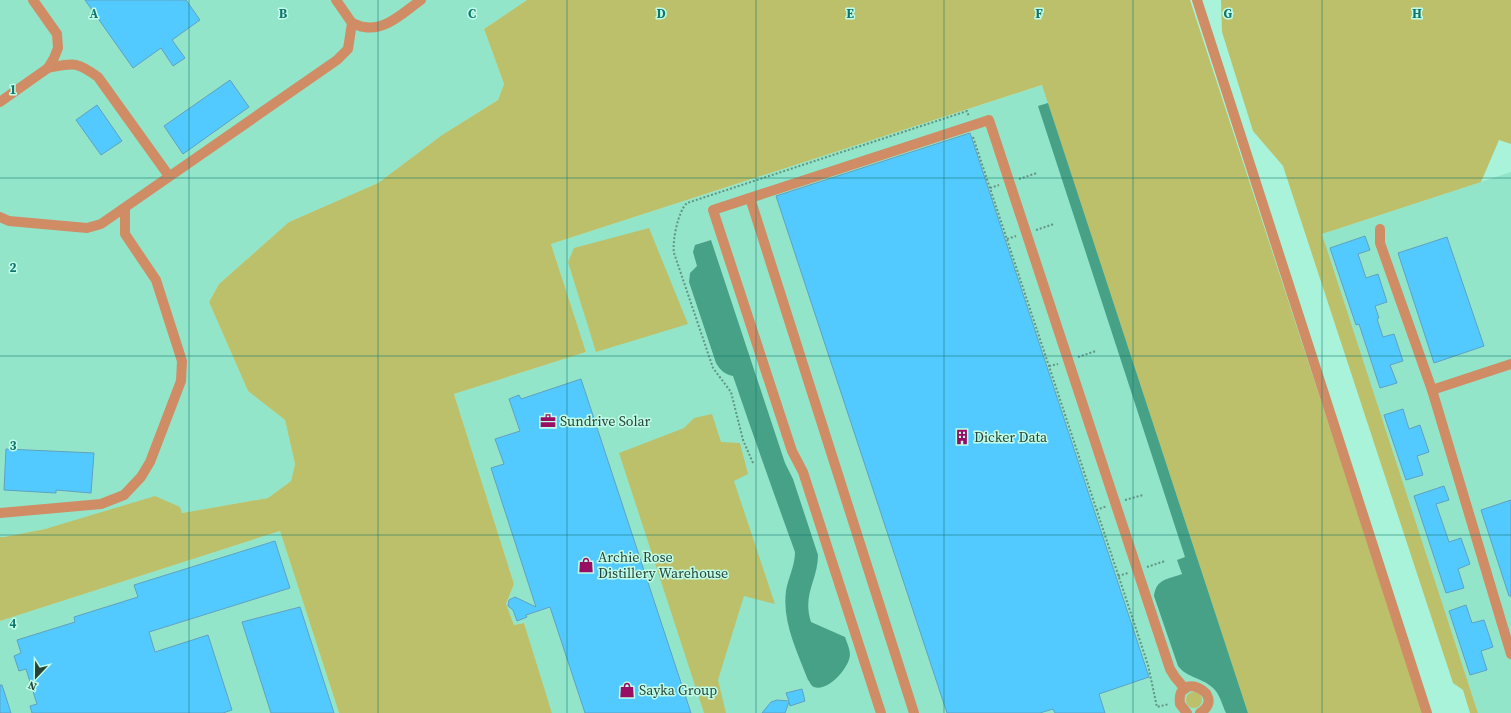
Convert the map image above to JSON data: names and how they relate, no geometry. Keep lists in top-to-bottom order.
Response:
{
  "places": {
    "office": ["Sundrive Solar"],
    "building": ["Dicker Data"],
    "shop": ["Archie Rose Distillery Warehouse", "Sayka Group"]
  },
  "north": "bottom",
  "grid": {
    "columns": [
      "A",
      "B",
      "C",
      "D",
      "E",
      "F",
      "G",
      "H"
    ],
    "rows": [
      "1",
      "2",
      "3",
      "4"
    ]
  }
}
